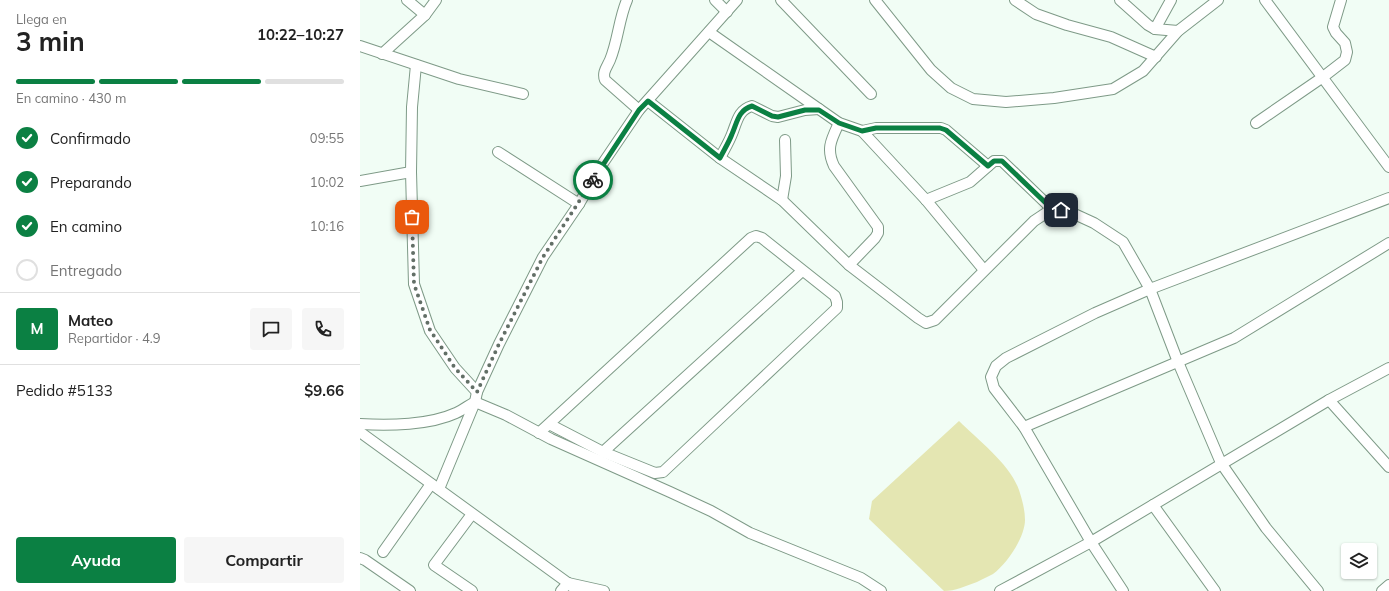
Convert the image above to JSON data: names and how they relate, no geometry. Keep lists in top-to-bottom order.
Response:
{
  "page": {
    "heading": ["3 min", "Llega en", "10:22–10:27"],
    "panel": [
      "Mateo",
      "Repartidor · 4.9",
      "Pedido #5133",
      "$9.66"
    ],
    "bar": "En camino · 430 m",
    "list": [
      ["Confirmado", "09:55"],
      ["Preparando", "10:02"],
      ["En camino", "10:16"],
      "Entregado"
    ],
    "round": "M",
    "buttons": ["Ayuda", "Compartir"]
  }
}
